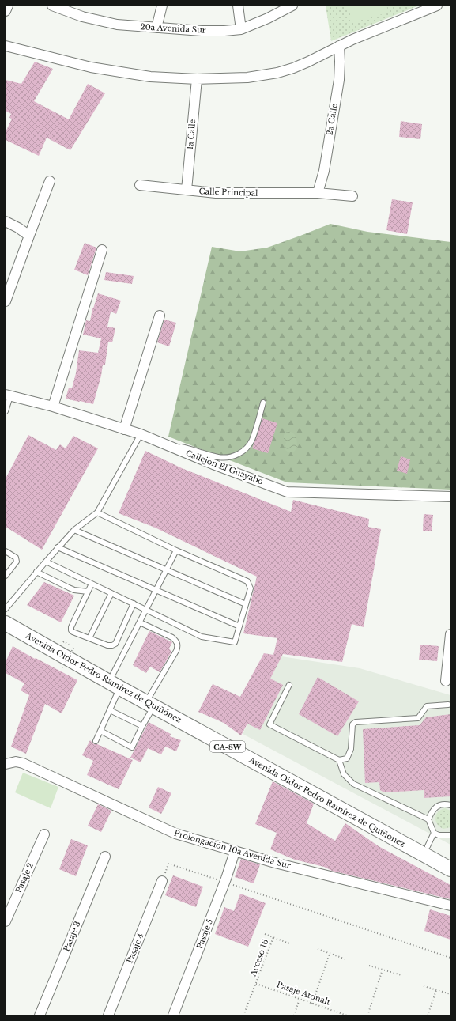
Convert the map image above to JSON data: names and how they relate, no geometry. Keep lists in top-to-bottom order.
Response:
{
  "streets": {
    "main road": ["Avenida Oidor Pedro Ramírez de Quiñónez", "CA-8W"],
    "street": [
      "20a Avenida Sur",
      "2a Calle",
      "1a Calle",
      "Calle Principal",
      "Callejón El Guayabo",
      "Prolongación 10a Avenida Sur",
      "Pasaje 2",
      "Pasaje 5",
      "Pasaje 3",
      "Pasaje 4"
    ],
    "path": ["Acceso 16", "Pasaje Atonalt"]
  },
  "crossings": [
    ["2a Calle", "Calle Principal"],
    ["1a Calle", "Calle Principal"],
    ["Prolongación 10a Avenida Sur", "Pasaje 5"],
    ["Acceso 16", "Pasaje Atonalt"]
  ]
}
